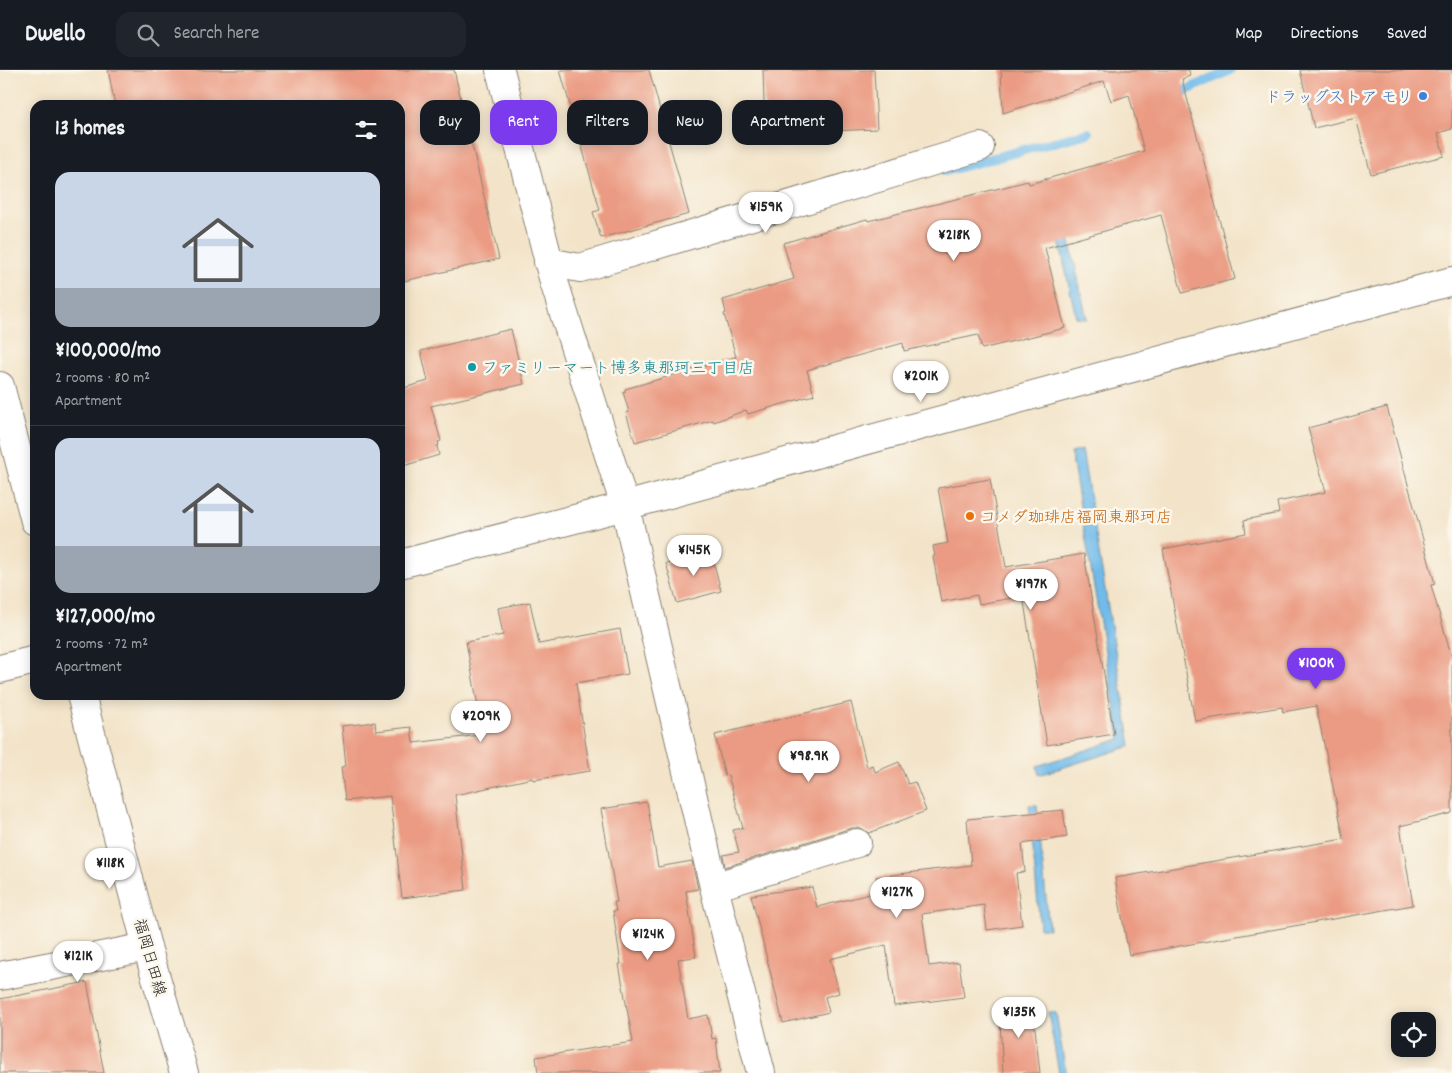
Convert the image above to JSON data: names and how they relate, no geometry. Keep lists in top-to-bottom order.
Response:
{
  "streets": {
    "street": ["福岡日田線"]
  },
  "places": ["ドラッグストア モリ", "ファミリーマート博多東那珂三丁目店", "コメダ珈琲店福岡東那珂店"],
  "page": {
    "header": "Dwello",
    "search": "Search here",
    "nav": ["Map", "Directions", "Saved"],
    "chip": [
      "Buy",
      "Rent",
      "Filters",
      "New",
      "Apartment"
    ],
    "heading": "13 homes",
    "list": [
      {
        "name": "¥100,000/mo",
        "note": "2 rooms · 80 m² · Apartment"
      },
      {
        "name": "¥127,000/mo",
        "note": "2 rooms · 72 m² · Apartment"
      }
    ],
    "price": [
      "¥159K",
      "¥218K",
      "¥201K",
      "¥145K",
      "¥197K",
      "¥100K",
      "¥209K",
      "¥98.9K",
      "¥118K",
      "¥127K",
      "¥124K",
      "¥121K",
      "¥135K"
    ]
  }
}
